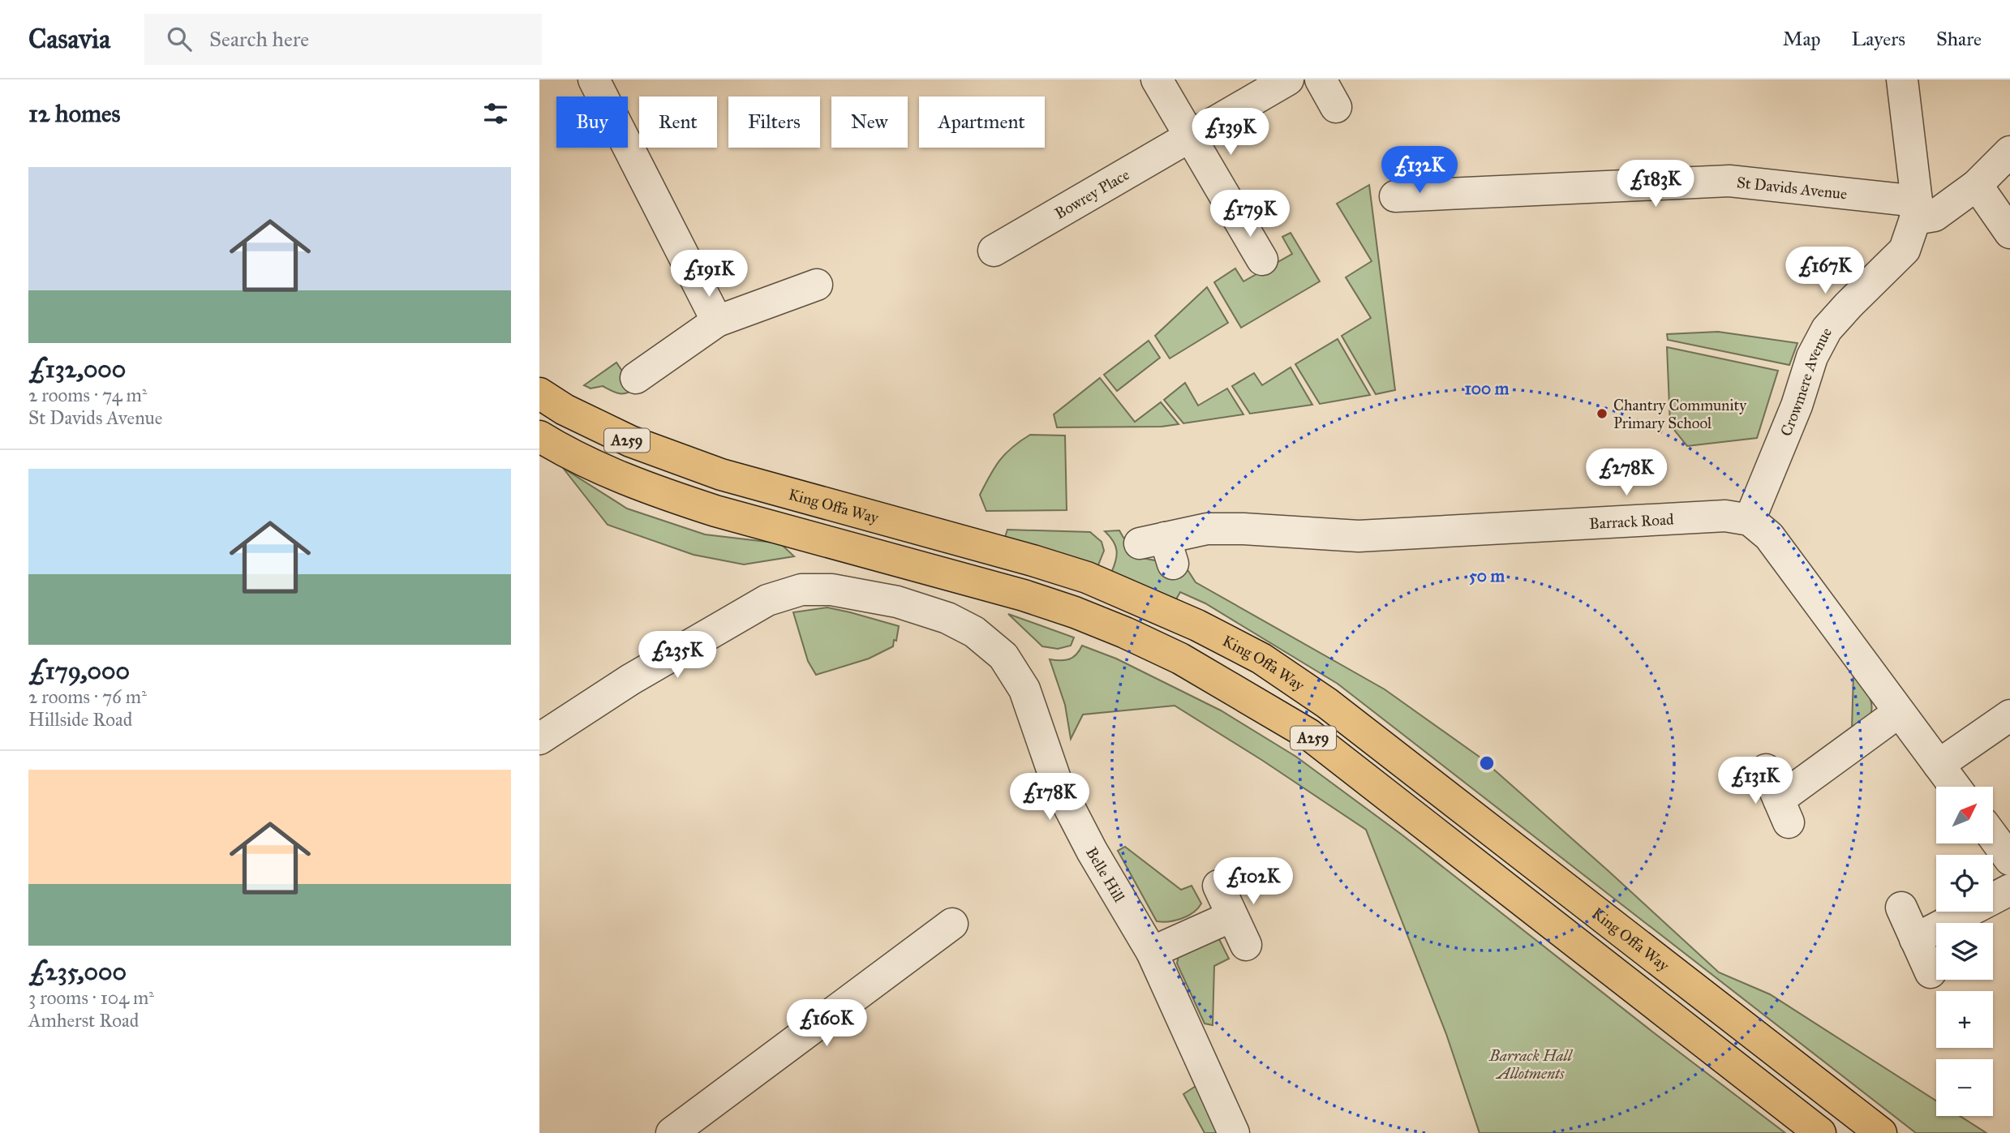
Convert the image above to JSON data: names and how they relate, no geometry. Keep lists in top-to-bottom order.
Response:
{
  "streets": {
    "highway": ["A259", "King Offa Way"],
    "street": [
      "St Davids Avenue",
      "Bowrey Place",
      "Crowmere Avenue",
      "Barrack Road",
      "Belle Hill"
    ]
  },
  "crossings": [
    ["St Davids Avenue", "Crowmere Avenue"],
    ["Crowmere Avenue", "Barrack Road"]
  ],
  "parks": ["Barrack Hall Allotments"],
  "places": ["Chantry Community Primary School"],
  "north": "top right",
  "page": {
    "header": "Casavia",
    "search": "Search here",
    "nav": ["Map", "Layers", "Share"],
    "heading": "12 homes",
    "chip": [
      "Buy",
      "Rent",
      "Filters",
      "New",
      "Apartment"
    ],
    "price": [
      "£139K",
      "£132K",
      "£183K",
      "£179K",
      "£167K",
      "£191K",
      "£278K",
      "£235K",
      "£131K",
      "£178K",
      "£102K",
      "£160K"
    ],
    "list": [
      {
        "name": "£132,000",
        "note": "2 rooms · 74 m² · St Davids Avenue"
      },
      {
        "name": "£179,000",
        "note": "2 rooms · 76 m² · Hillside Road"
      },
      {
        "name": "£235,000",
        "note": "3 rooms · 104 m² · Amherst Road"
      }
    ],
    "map_buttons": ["+", "−"]
  },
  "rings": ["100 m", "50 m"]
}
